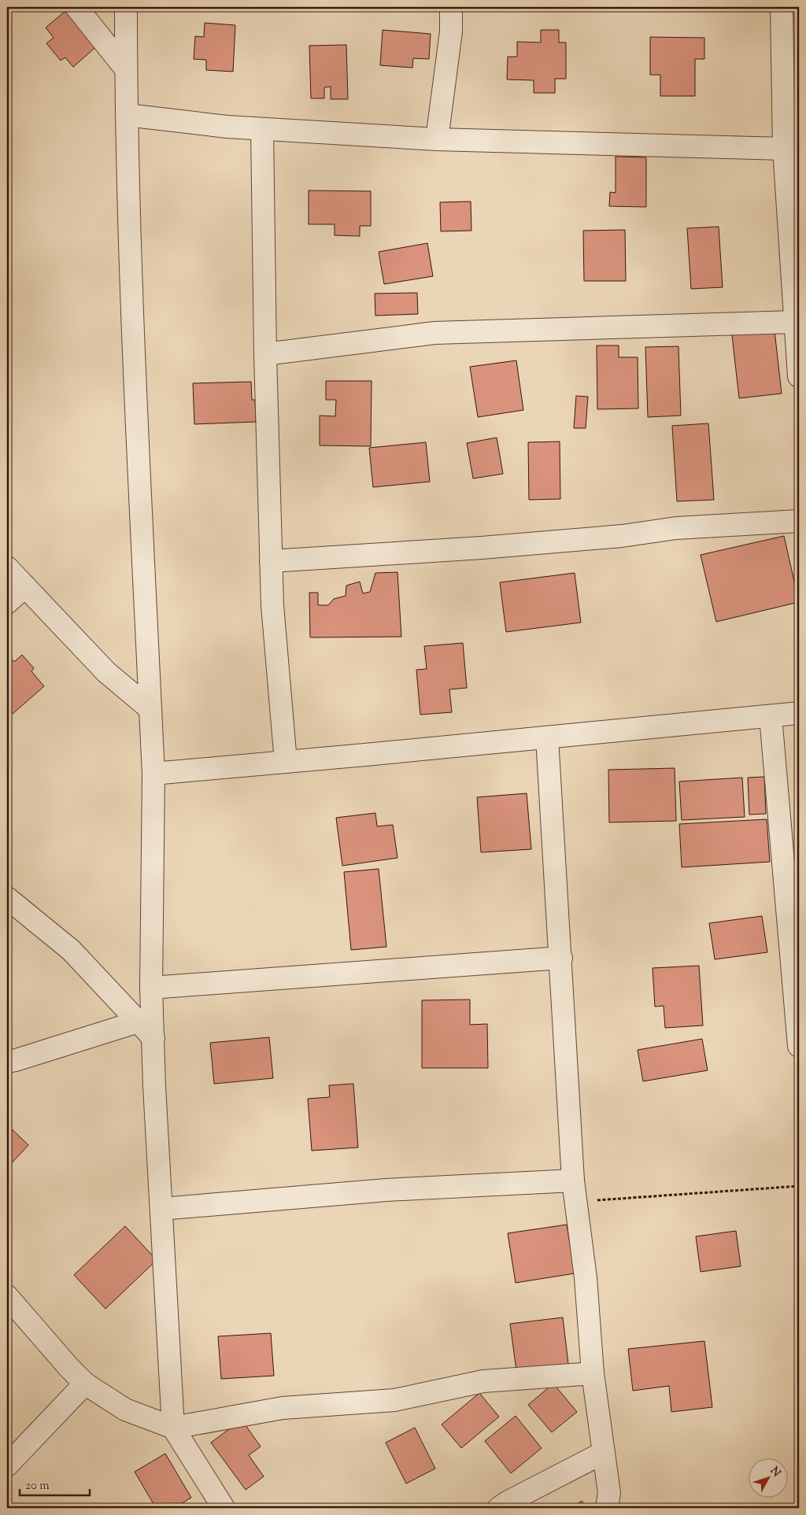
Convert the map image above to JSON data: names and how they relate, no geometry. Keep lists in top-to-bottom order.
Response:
{
  "scale_bar": "20 m",
  "north": "top right"
}
